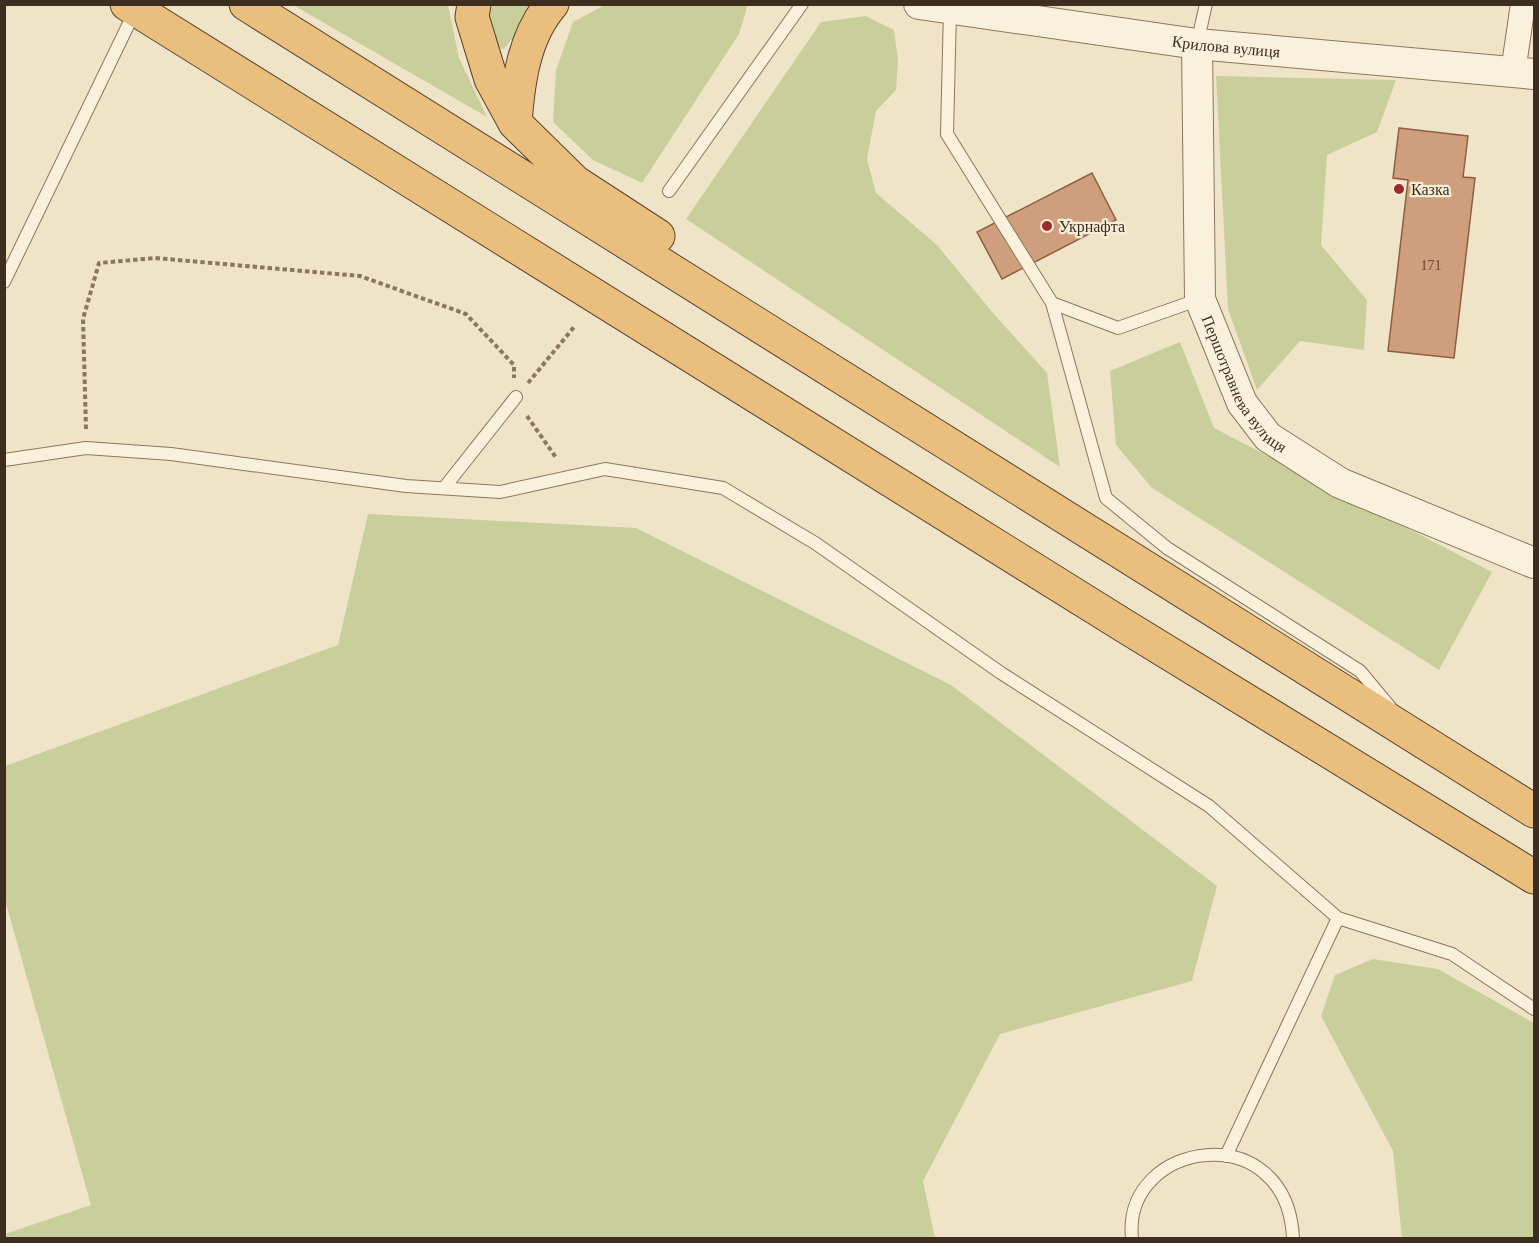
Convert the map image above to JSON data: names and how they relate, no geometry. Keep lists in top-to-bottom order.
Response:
{
  "streets": {
    "street": ["Крилова вулиця", "Першотравнева вулиця"]
  },
  "crossings": [
    ["Крилова вулиця", "Першотравнева вулиця"]
  ],
  "places": ["Казка", "Укрнафта"],
  "house_numbers": ["171"]
}
